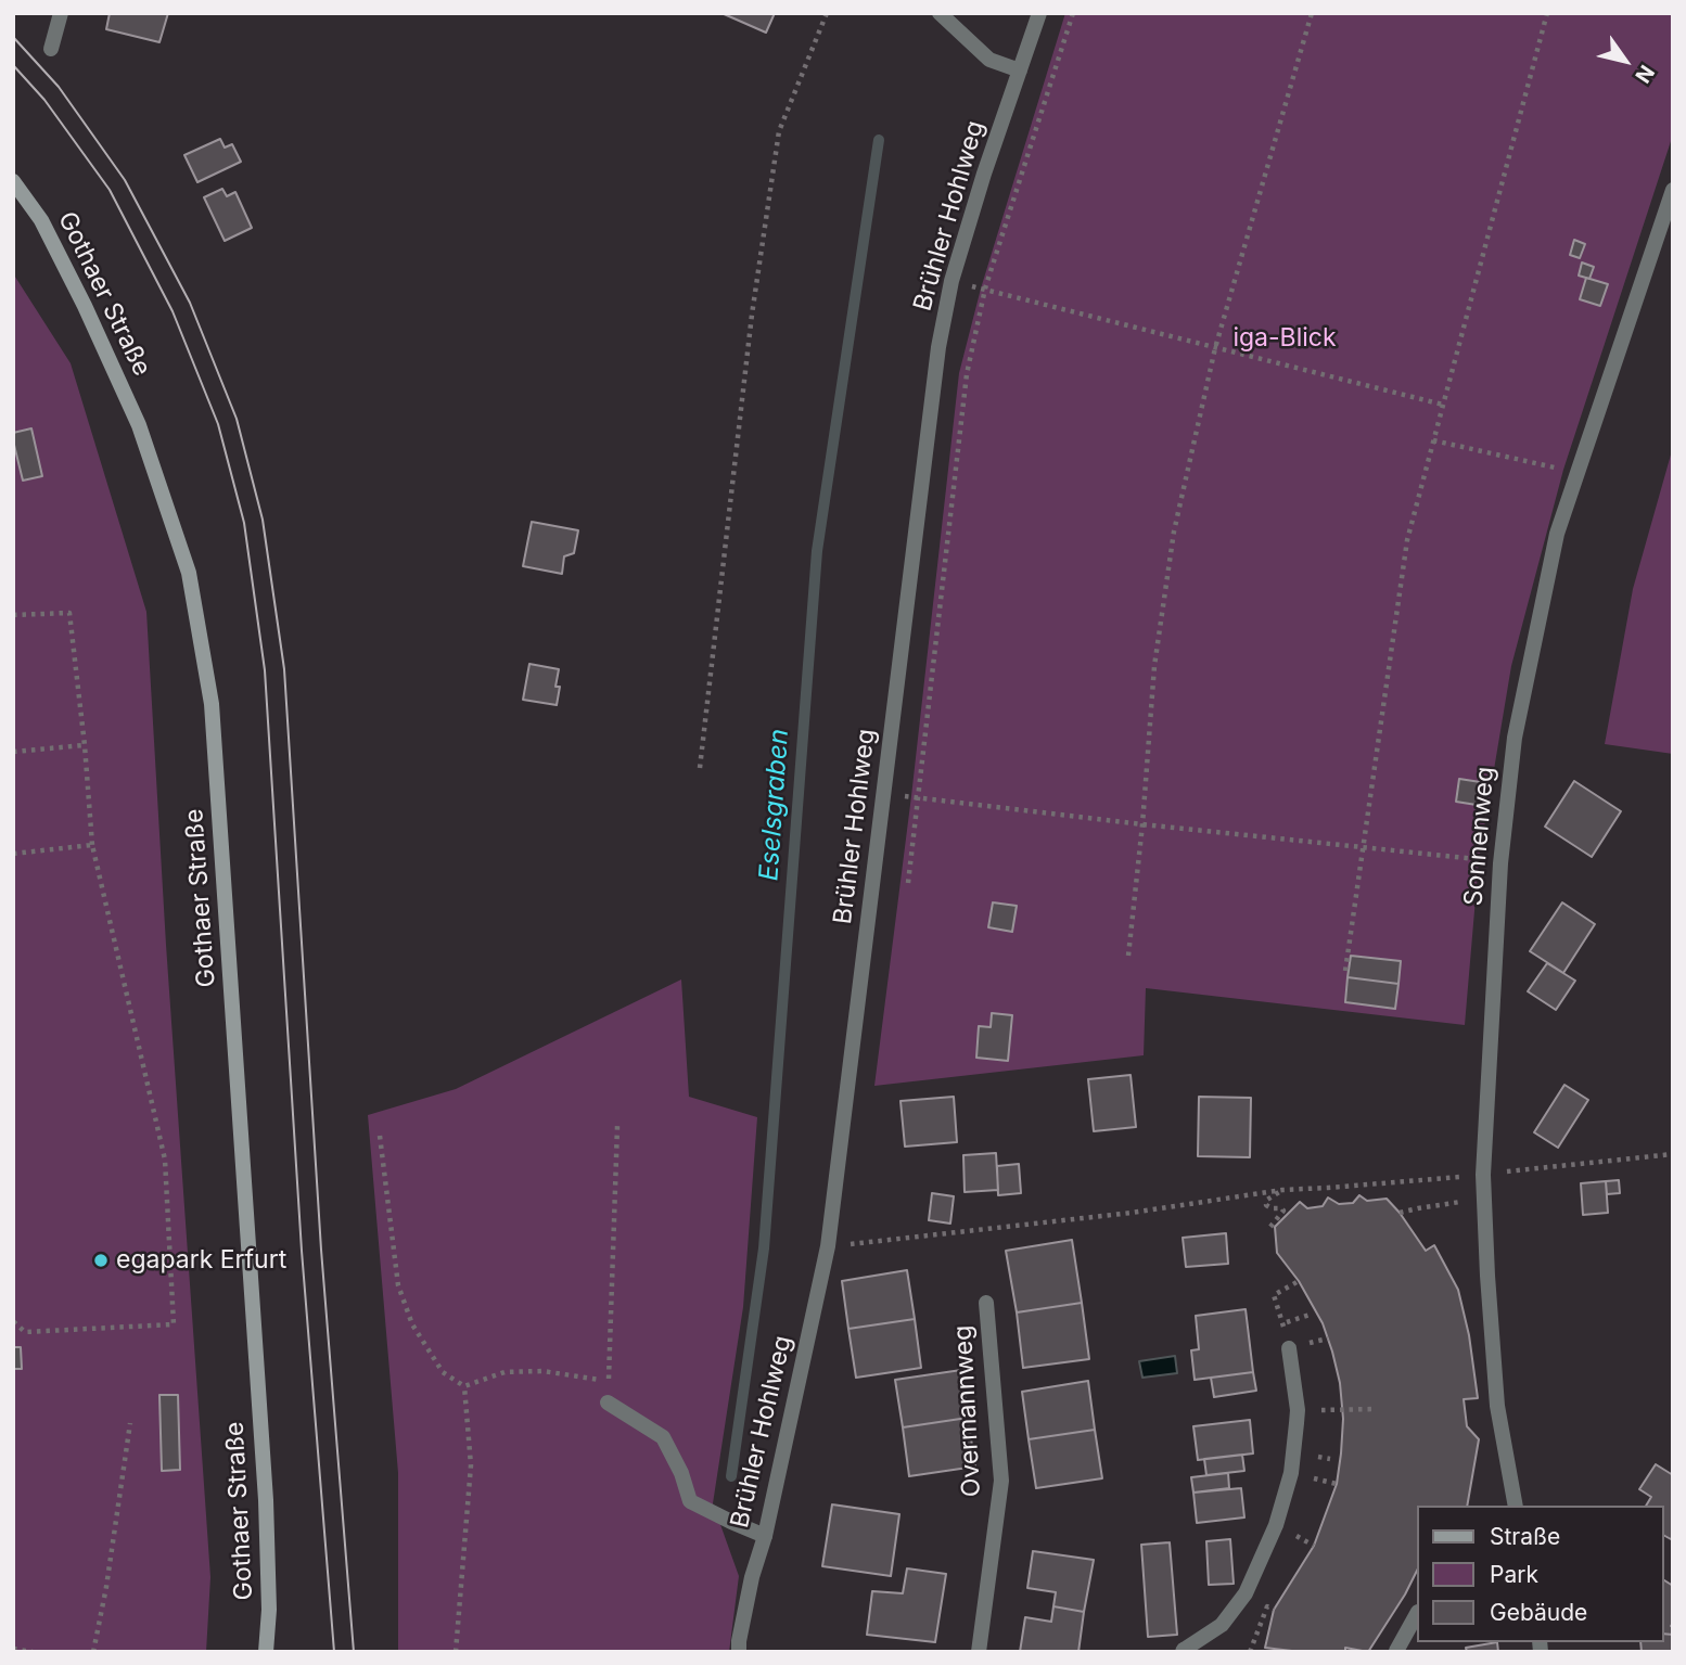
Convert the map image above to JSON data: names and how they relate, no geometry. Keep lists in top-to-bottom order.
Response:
{
  "streets": {
    "main road": ["Gothaer Straße"],
    "street": ["Brühler Hohlweg", "Sonnenweg", "Overmannweg"]
  },
  "water": ["Eselsgraben"],
  "parks": ["iga-Blick"],
  "places": ["egapark Erfurt"],
  "legend": ["Straße", "Park", "Gebäude"],
  "north": "bottom right"
}
